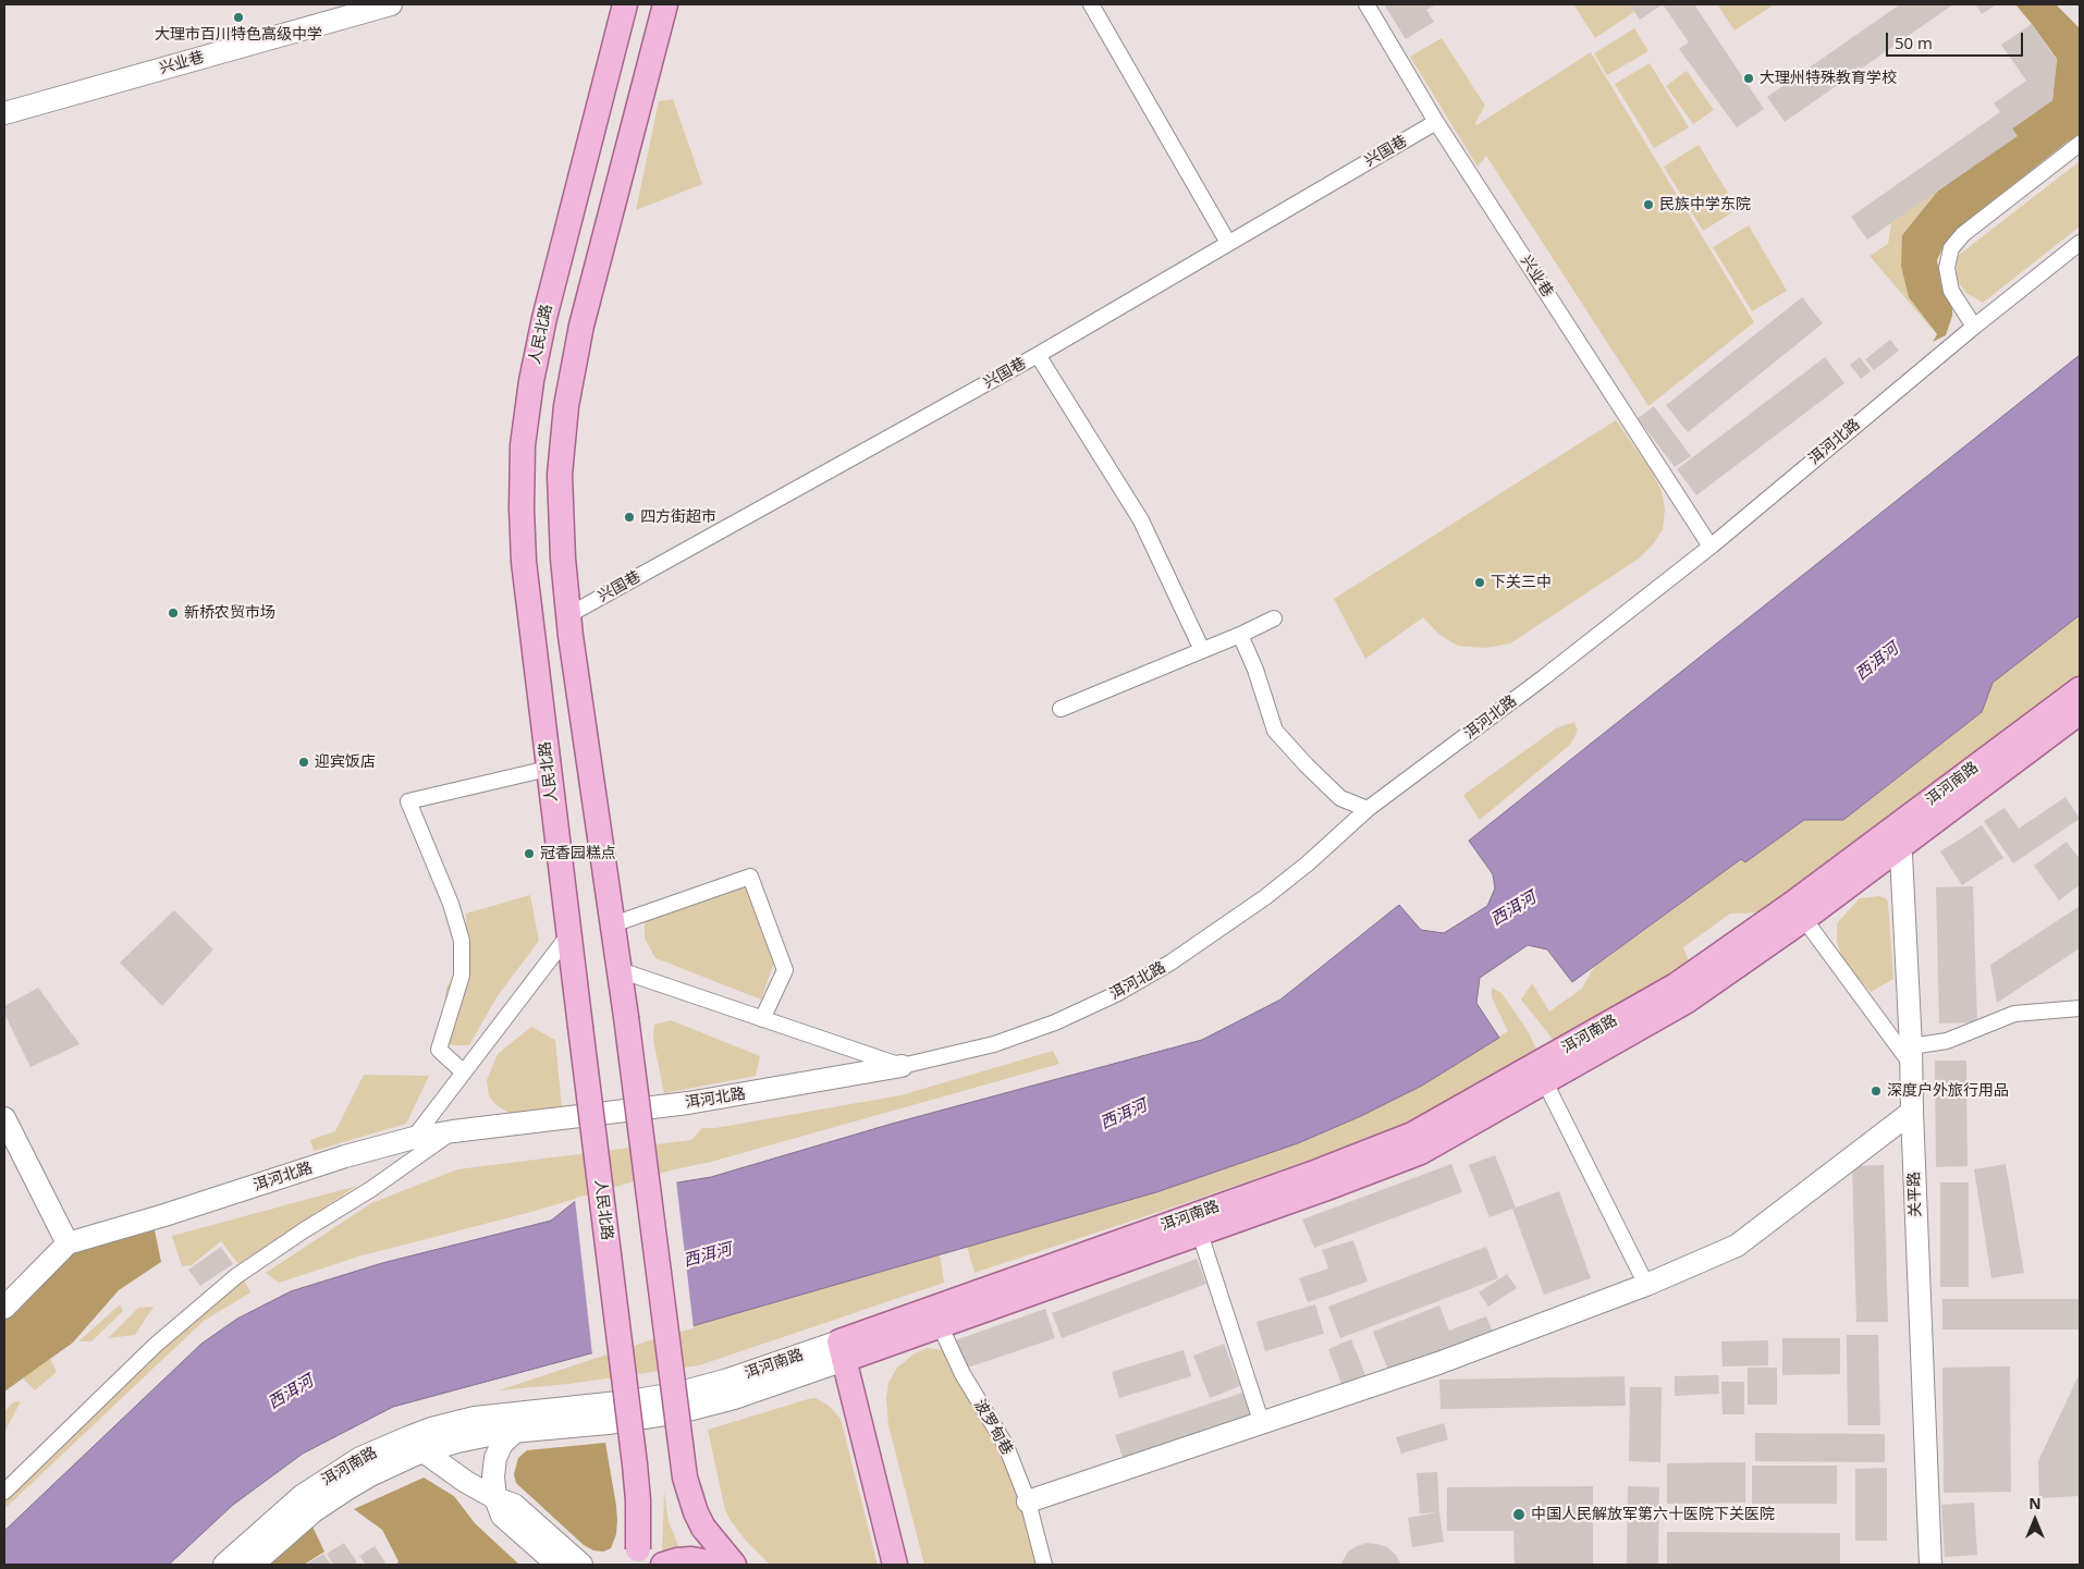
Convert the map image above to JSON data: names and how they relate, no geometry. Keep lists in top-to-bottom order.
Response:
{
  "streets": {
    "main road": ["人民北路", "洱河南路"],
    "street": [
      "兴业巷",
      "兴国巷",
      "洱河北路",
      "关平路",
      "波罗甸巷"
    ]
  },
  "crossings": [
    ["兴业巷", "兴国巷"],
    ["兴业巷", "洱河北路"],
    ["洱河南路", "关平路"],
    ["洱河南路", "波罗甸巷"]
  ],
  "water": ["西洱河"],
  "places": [
    "大理市百川特色高级中学",
    "大理州特殊教育学校",
    "民族中学东院",
    "四方街超市",
    "下关三中",
    "新桥农贸市场",
    "迎宾饭店",
    "冠香园糕点",
    "深度户外旅行用品",
    "中国人民解放军第六十医院下关医院"
  ],
  "scale_bar": "50 m",
  "north": "top"
}
